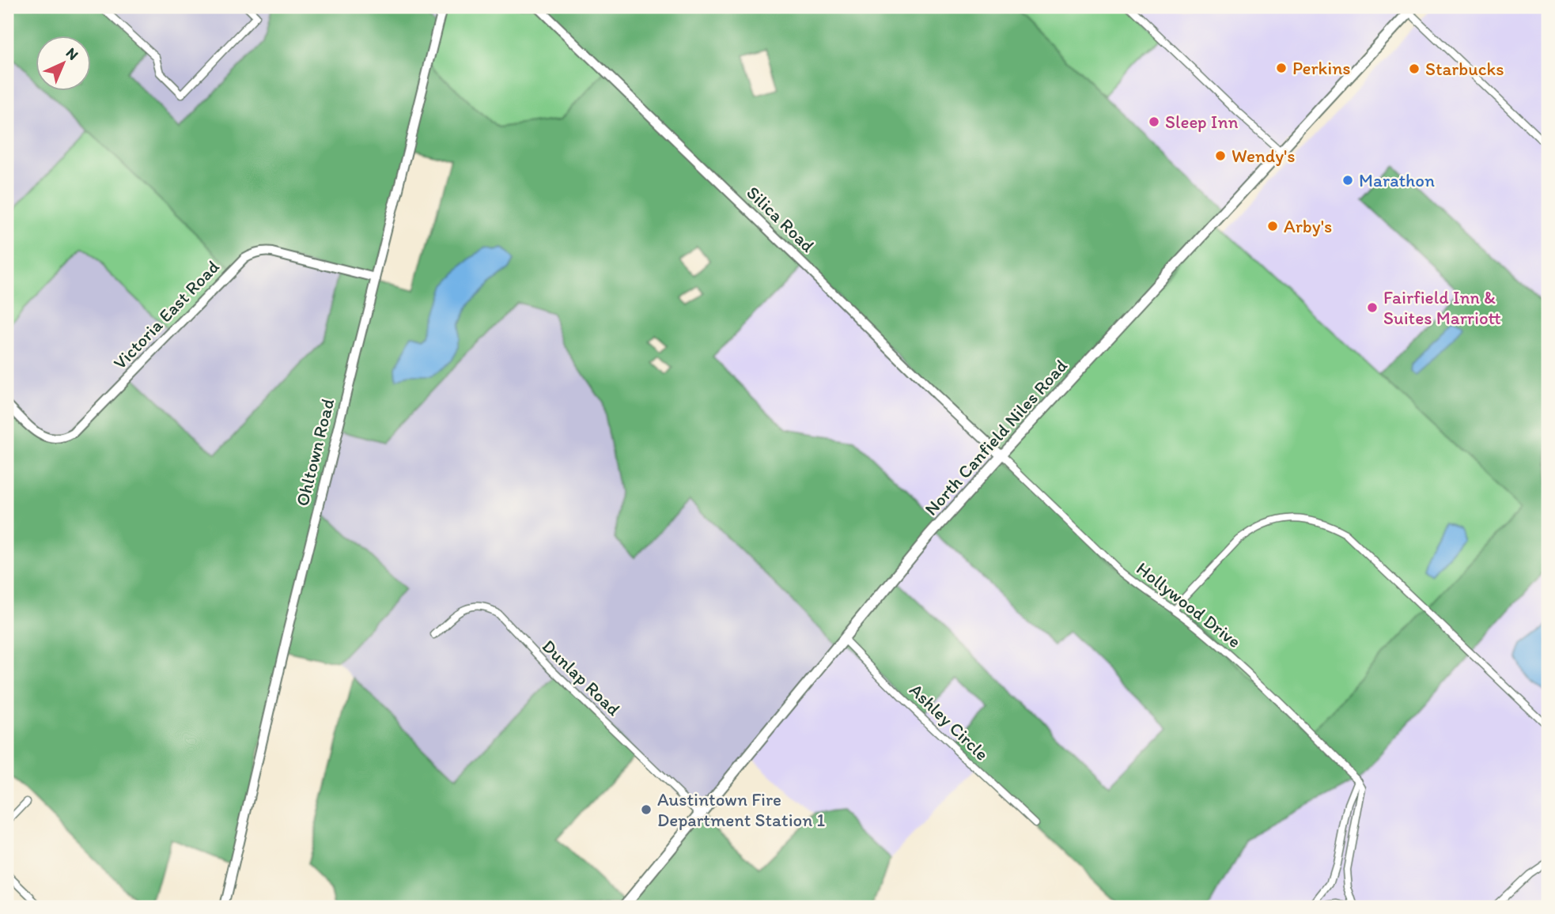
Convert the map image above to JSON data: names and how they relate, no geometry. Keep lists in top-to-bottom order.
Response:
{
  "streets": {
    "main road": ["North Canfield Niles Road"],
    "street": [
      "Silica Road",
      "Victoria East Road",
      "Ohltown Road",
      "Hollywood Drive",
      "Dunlap Road",
      "Ashley Circle"
    ]
  },
  "crossings": [
    ["Silica Road", "North Canfield Niles Road"],
    ["Silica Road", "Hollywood Drive"],
    ["Victoria East Road", "Ohltown Road"],
    ["North Canfield Niles Road", "Hollywood Drive"],
    ["North Canfield Niles Road", "Dunlap Road"],
    ["North Canfield Niles Road", "Ashley Circle"]
  ],
  "places": [
    "Perkins",
    "Starbucks",
    "Sleep Inn",
    "Wendy's",
    "Marathon",
    "Arby's",
    "Fairfield Inn & Suites Marriott",
    "Austintown Fire Department Station 1"
  ],
  "north": "top right"
}
